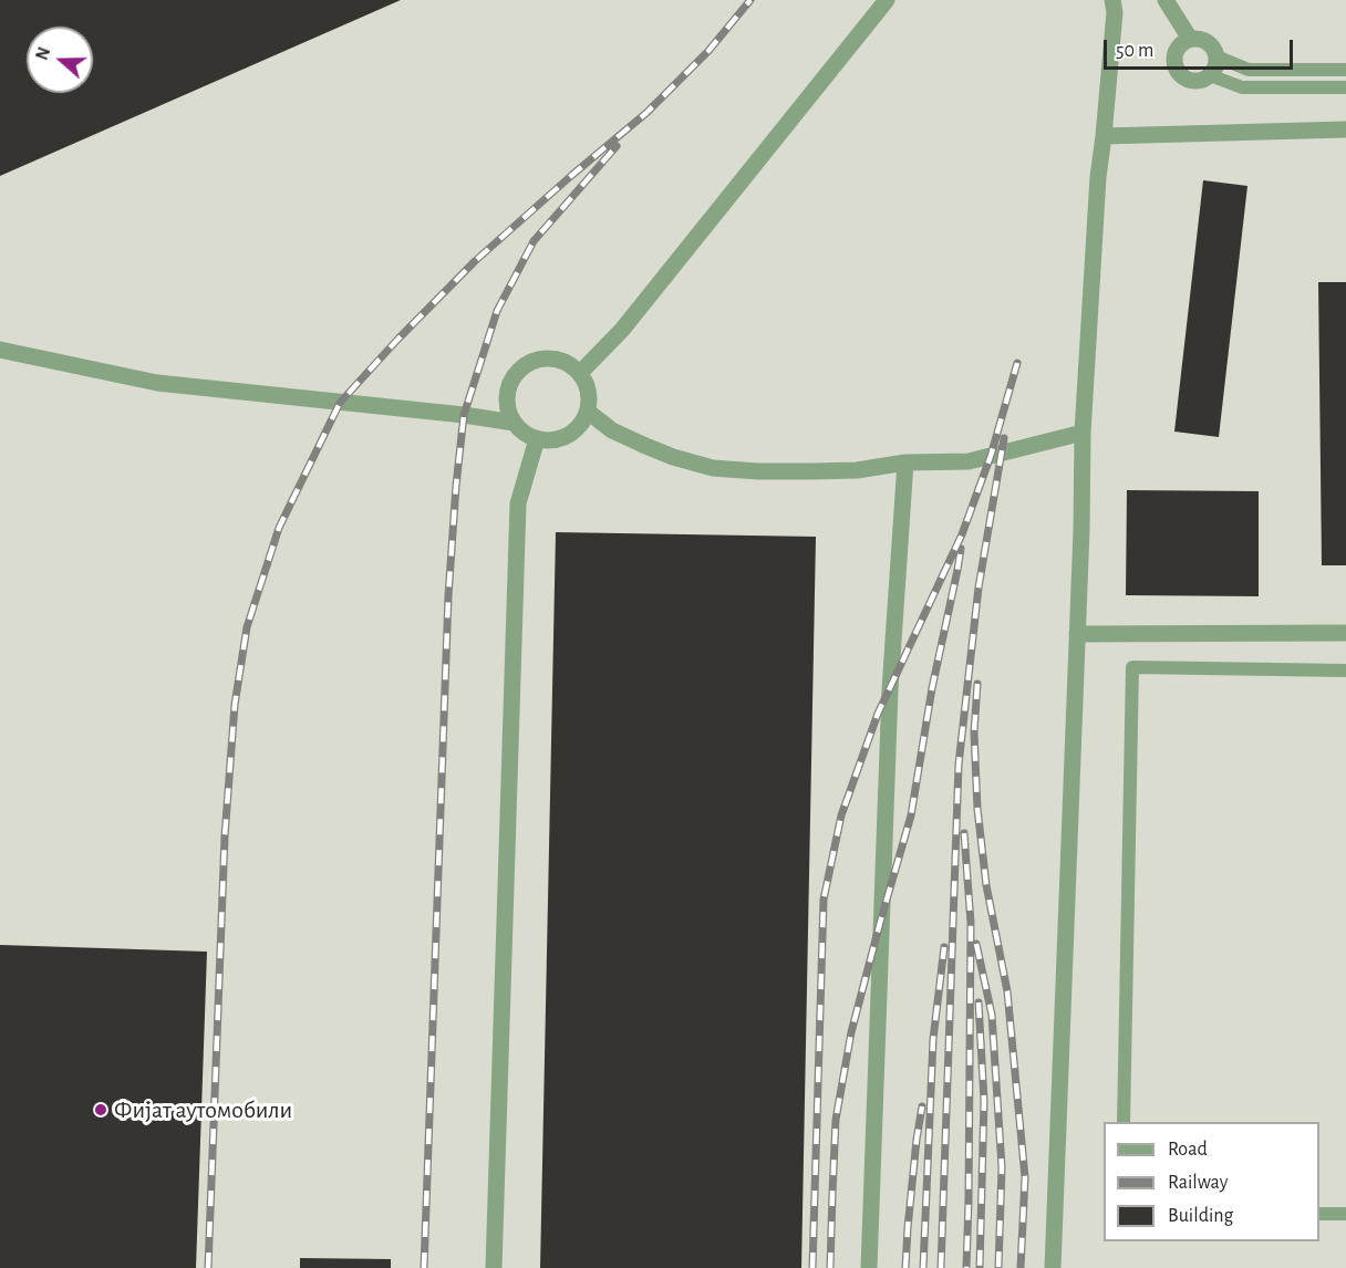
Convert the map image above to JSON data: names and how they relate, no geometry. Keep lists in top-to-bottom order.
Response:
{
  "places": ["Фијат аутомобили"],
  "legend": ["Road", "Railway", "Building"],
  "scale_bar": "50 m",
  "north": "left"
}
